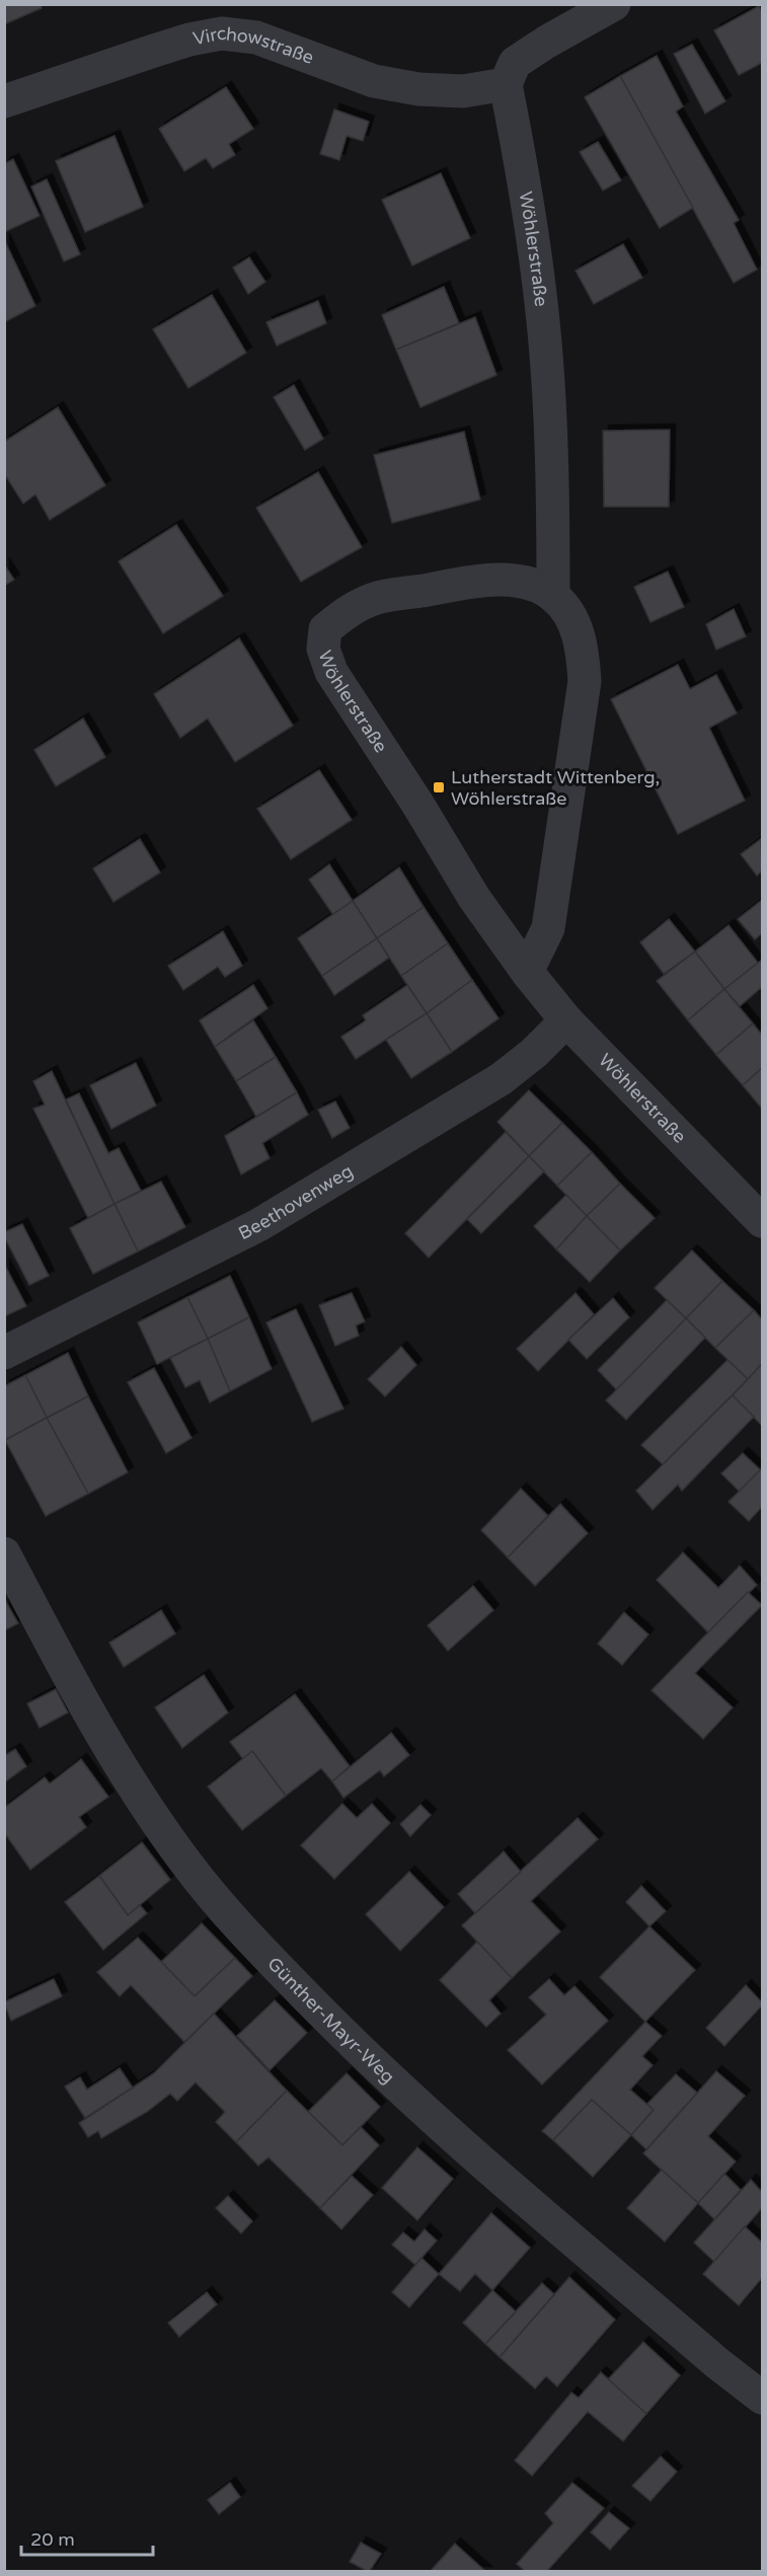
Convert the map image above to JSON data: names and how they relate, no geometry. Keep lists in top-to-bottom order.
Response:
{
  "streets": {
    "street": [
      "Virchowstraße",
      "Wöhlerstraße",
      "Beethovenweg",
      "Günther-Mayr-Weg"
    ]
  },
  "crossings": [
    ["Virchowstraße", "Wöhlerstraße"],
    ["Wöhlerstraße", "Beethovenweg"]
  ],
  "places": {
    "transit": ["Lutherstadt Wittenberg, Wöhlerstraße"]
  },
  "scale_bar": "20 m"
}
